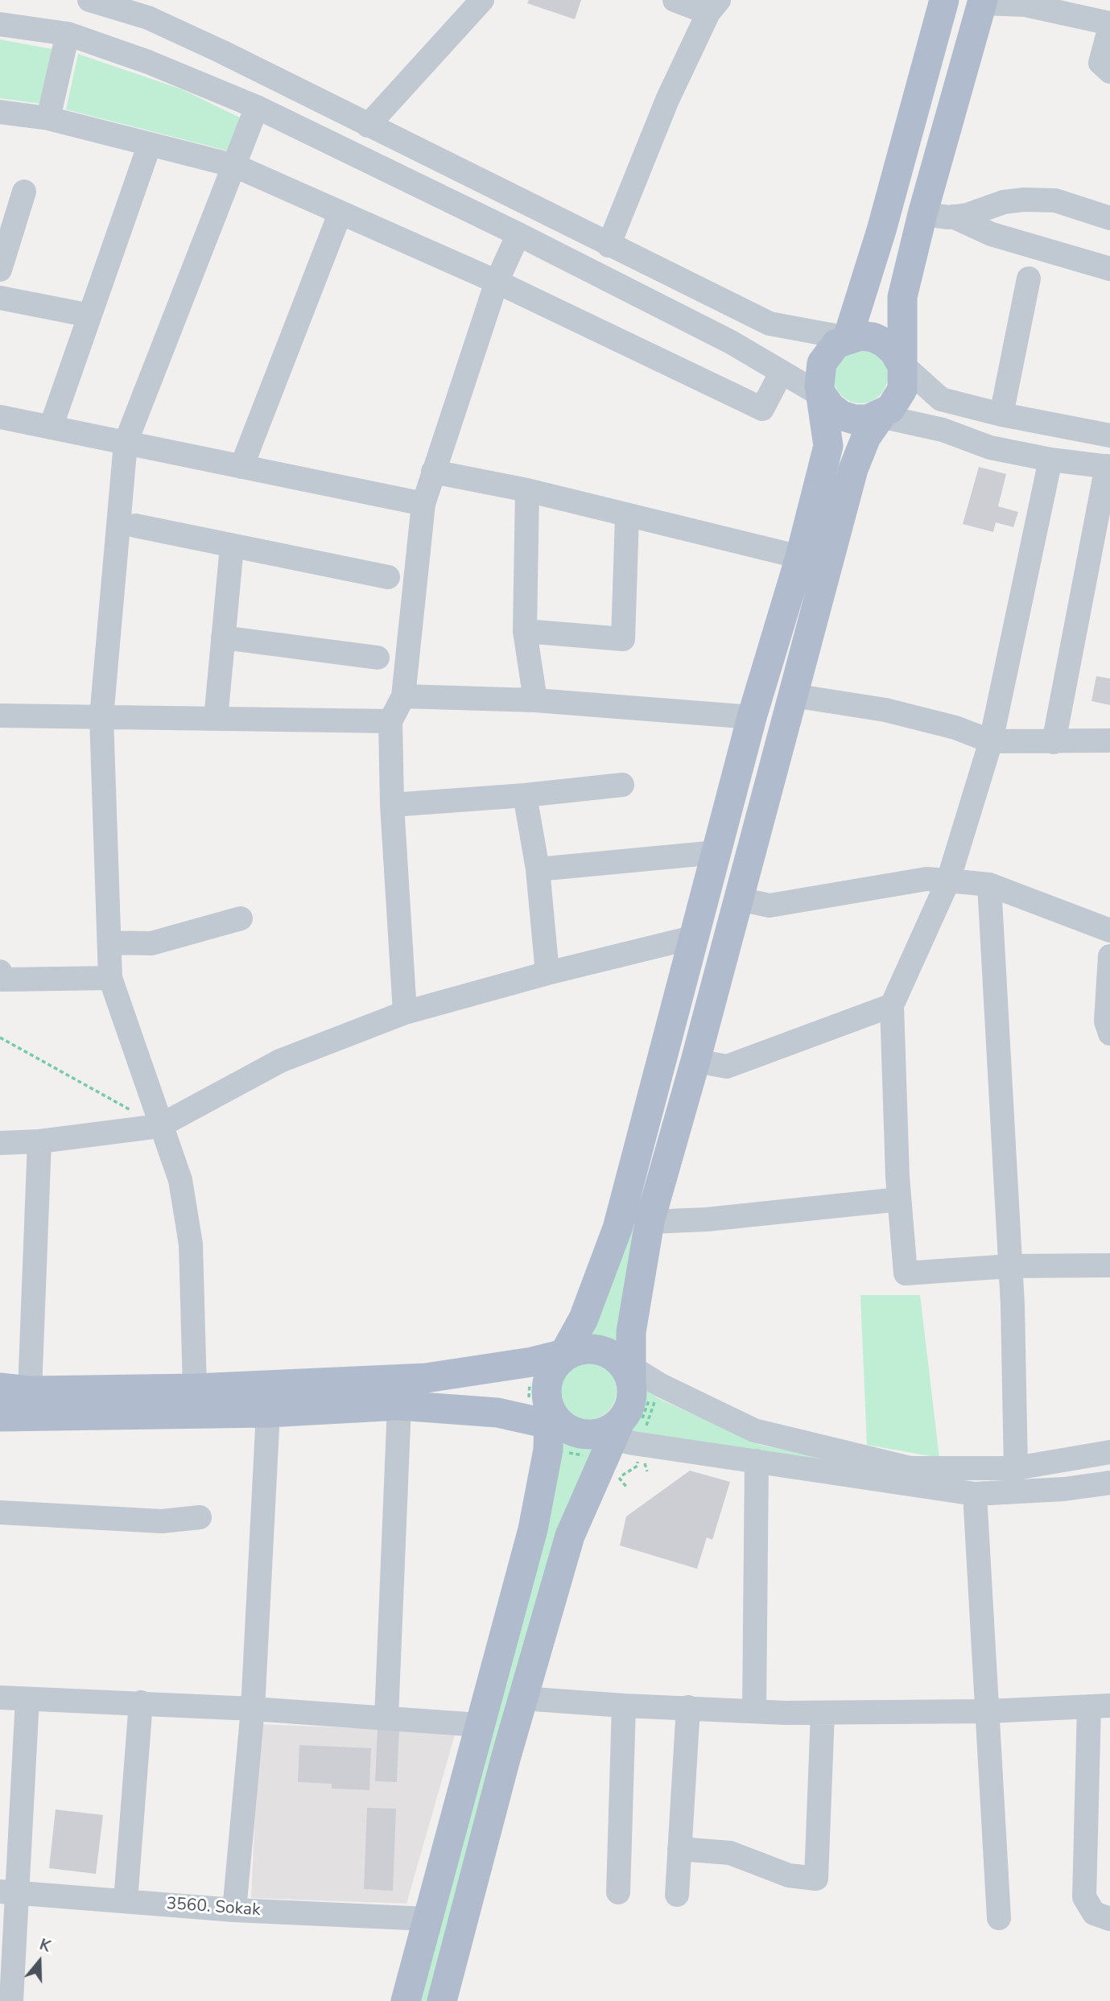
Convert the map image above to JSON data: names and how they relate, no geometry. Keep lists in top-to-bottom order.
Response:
{
  "streets": {
    "street": ["3560. Sokak"]
  },
  "north": "top"
}
